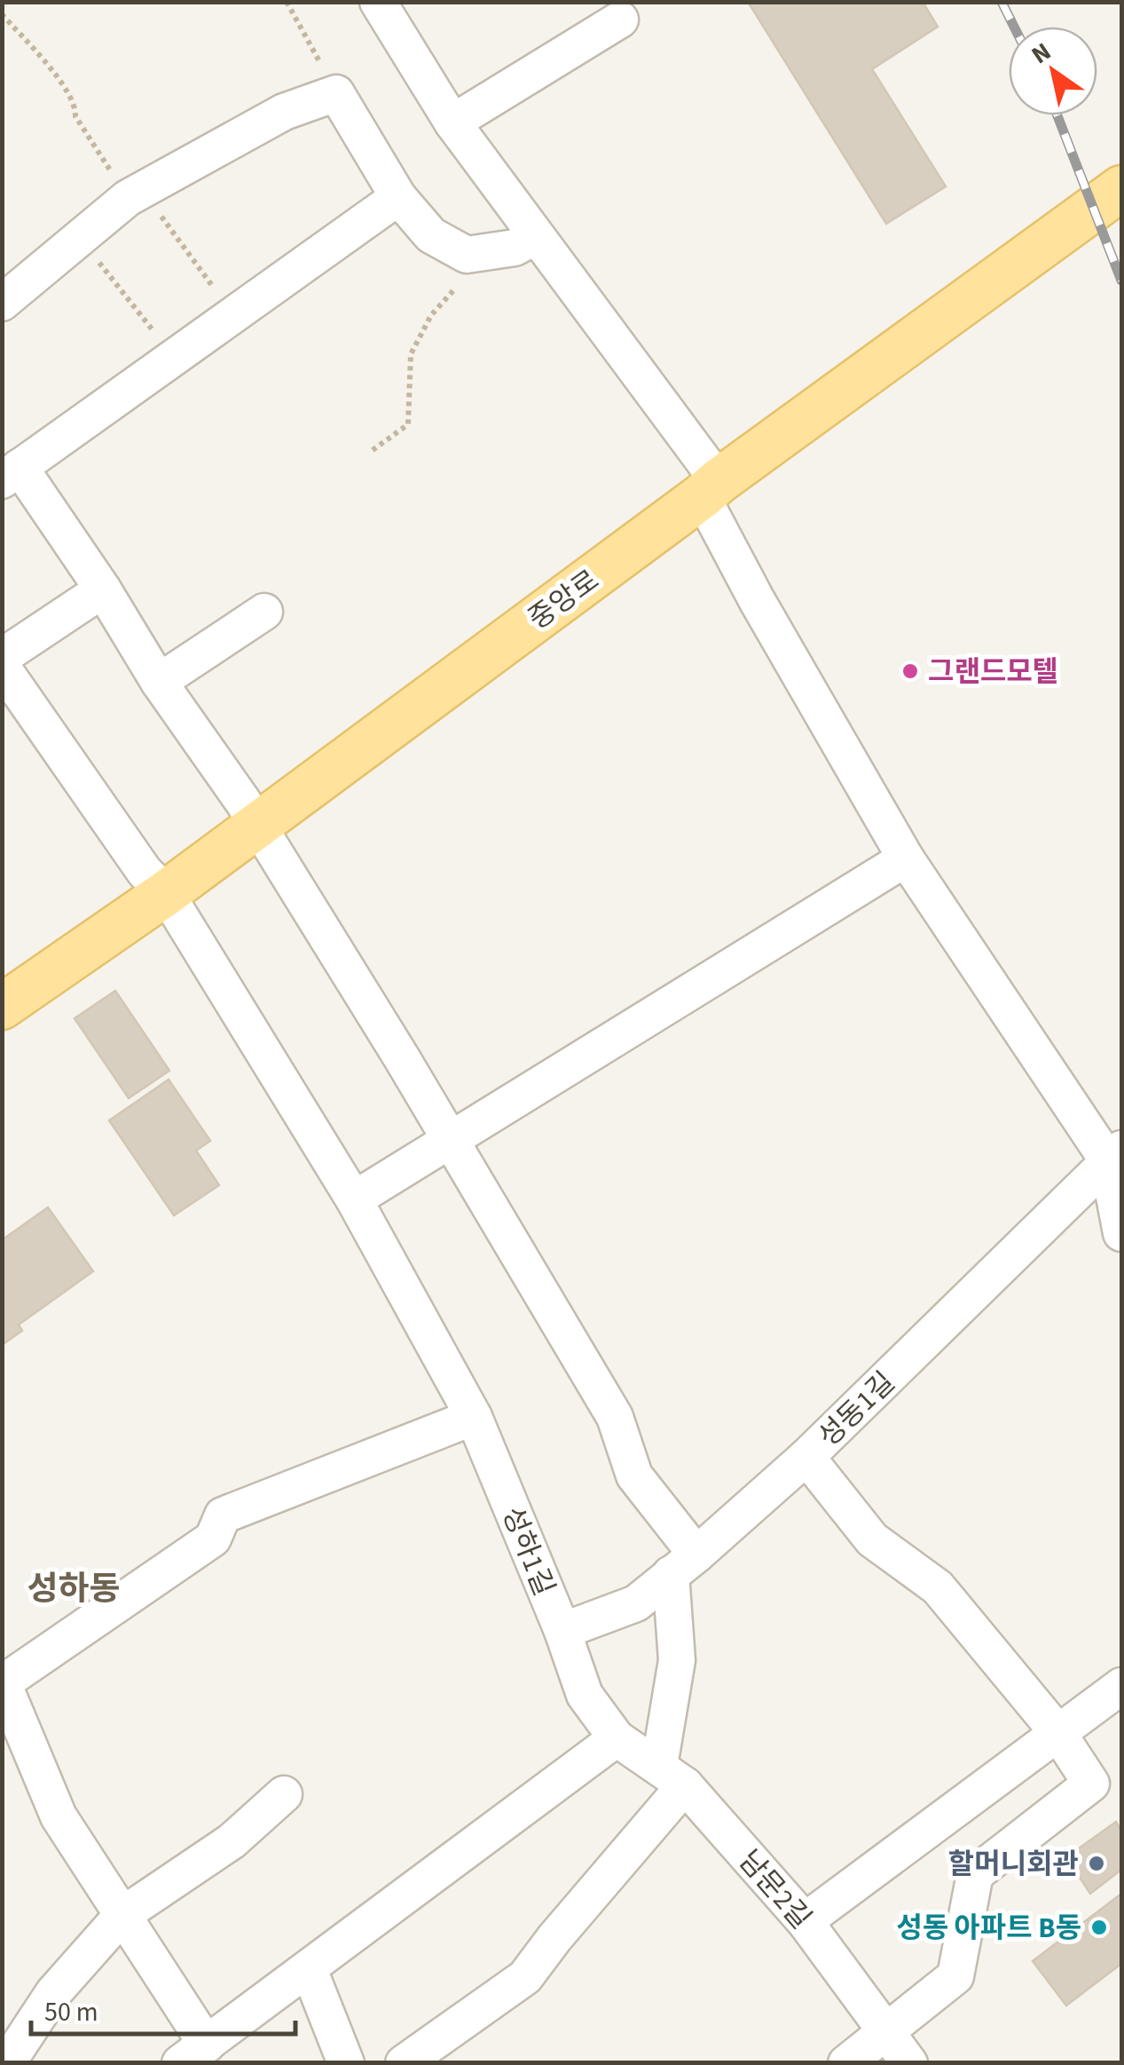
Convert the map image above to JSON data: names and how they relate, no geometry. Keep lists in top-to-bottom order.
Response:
{
  "streets": {
    "main road": ["중앙로"],
    "street": ["성동1길", "성하1길", "남문2길"]
  },
  "crossings": [
    ["중앙로", "성하1길"],
    ["성동1길", "성하1길"],
    ["성하1길", "남문2길"]
  ],
  "districts": ["성하동"],
  "places": ["그랜드모텔", "할머니회관", "성동 아파트 B동"],
  "scale_bar": "50 m",
  "north": "top left"
}
